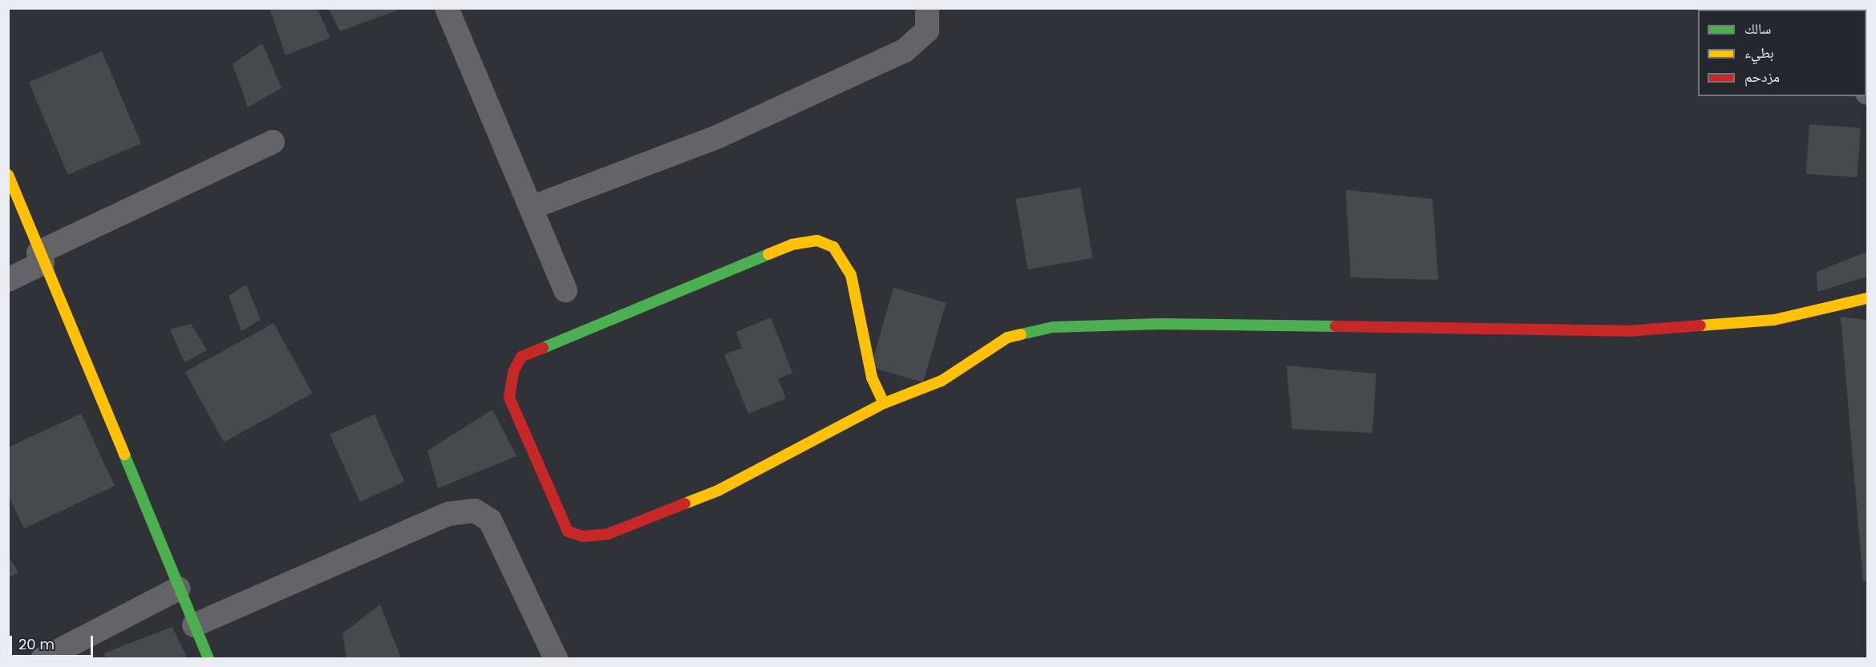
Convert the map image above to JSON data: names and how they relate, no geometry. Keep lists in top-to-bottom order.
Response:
{
  "legend": ["سالك", "بطيء", "مزدحم"],
  "scale_bar": "20 m"
}
